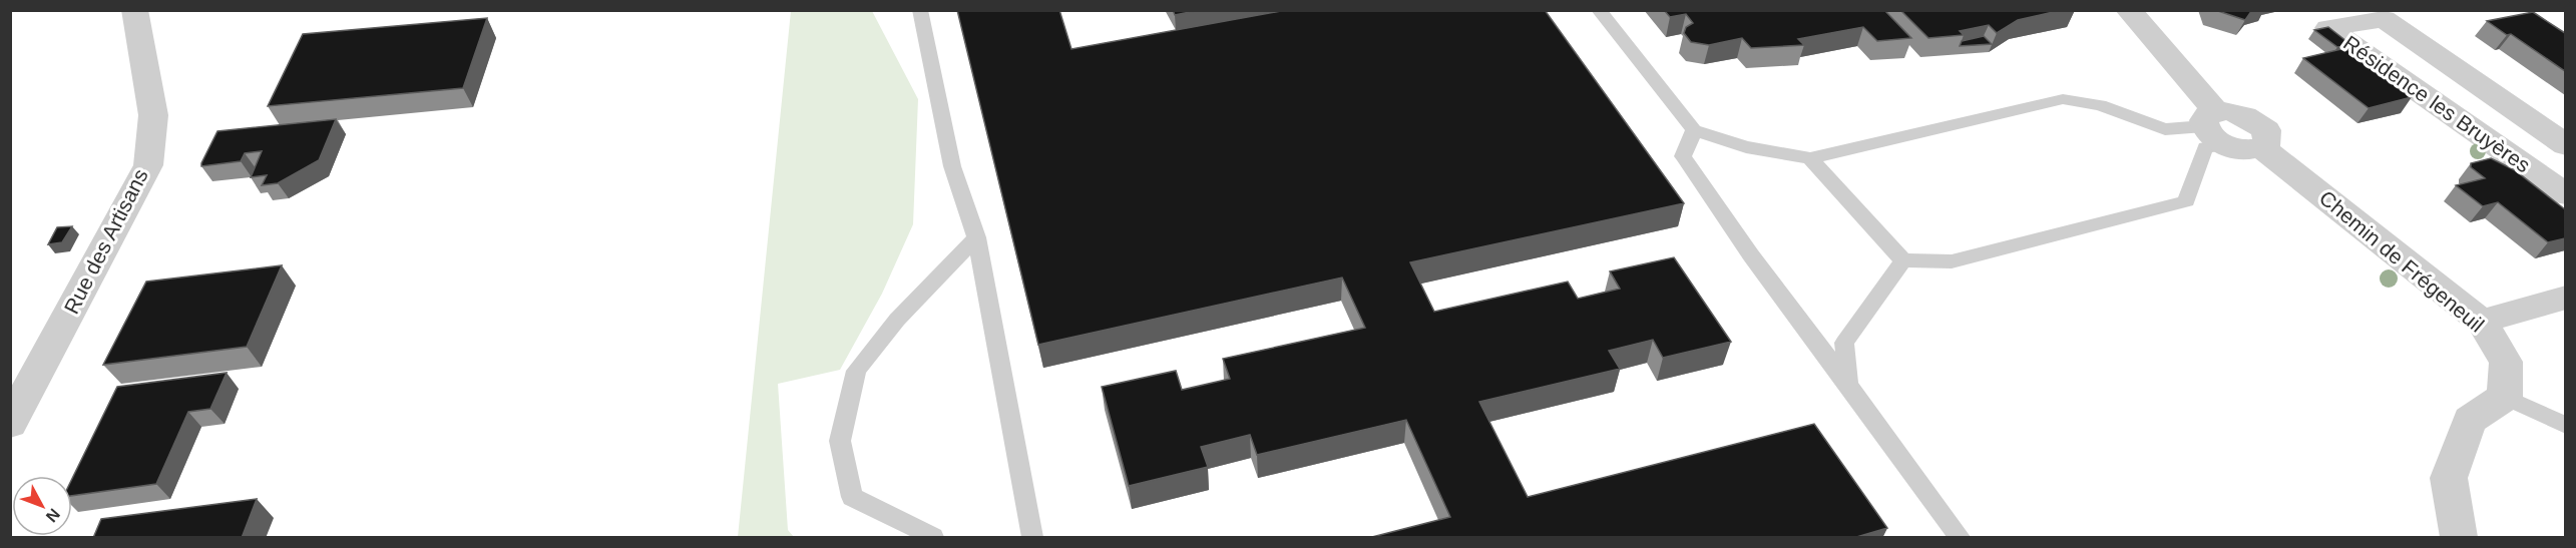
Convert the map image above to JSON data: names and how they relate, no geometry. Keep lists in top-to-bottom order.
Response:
{
  "streets": {
    "street": ["Résidence les Bruyères", "Rue des Artisans", "Chemin de Frégeneuil"]
  },
  "north": "bottom right"
}
